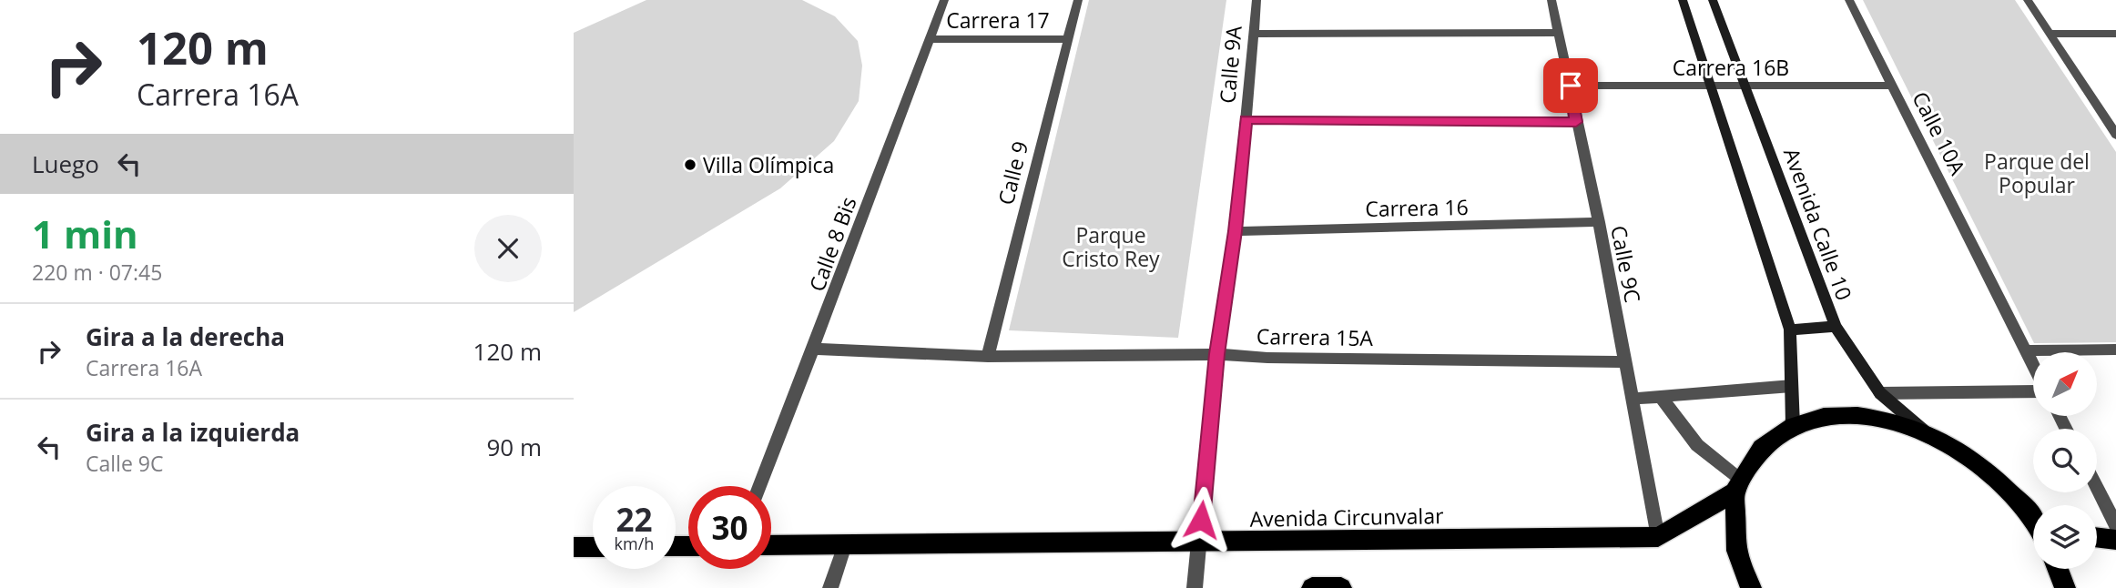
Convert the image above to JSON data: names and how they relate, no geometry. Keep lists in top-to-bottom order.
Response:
{
  "streets": {
    "highway": ["Avenida Circunvalar"],
    "main road": ["Avenida Calle 10"],
    "street": [
      "Carrera 17",
      "Calle 9A",
      "Carrera 16B",
      "Calle 10A",
      "Calle 9",
      "Carrera 16",
      "Calle 8 Bis",
      "Calle 9C",
      "Carrera 15A"
    ]
  },
  "crossings": [
    ["Carrera 17", "Calle 9"],
    ["Carrera 17", "Calle 8 Bis"],
    ["Calle 9A", "Carrera 16"],
    ["Calle 9A", "Carrera 15A"],
    ["Calle 9A", "Avenida Circunvalar"],
    ["Carrera 16B", "Calle 10A"],
    ["Carrera 16B", "Avenida Calle 10"],
    ["Carrera 16B", "Calle 9C"],
    ["Calle 9", "Carrera 15A"],
    ["Carrera 16", "Calle 9C"],
    ["Calle 8 Bis", "Carrera 15A"],
    ["Calle 9C", "Carrera 15A"],
    ["Calle 9C", "Avenida Circunvalar"]
  ],
  "parks": ["Parque del Popular", "Parque Cristo Rey"],
  "places": ["Villa Olímpica"],
  "north": "top right",
  "page": {
    "turn": ["120 m", "Carrera 16A"],
    "then": "Luego",
    "heading": ["1 min", "220 m · 07:45"],
    "list": [
      {
        "name": "Gira a la derecha",
        "note": "Carrera 16A",
        "value": "120 m"
      },
      {
        "name": "Gira a la izquierda",
        "note": "Calle 9C",
        "value": "90 m"
      }
    ],
    "speed": "22 km/h",
    "limit": "30"
  }
}
